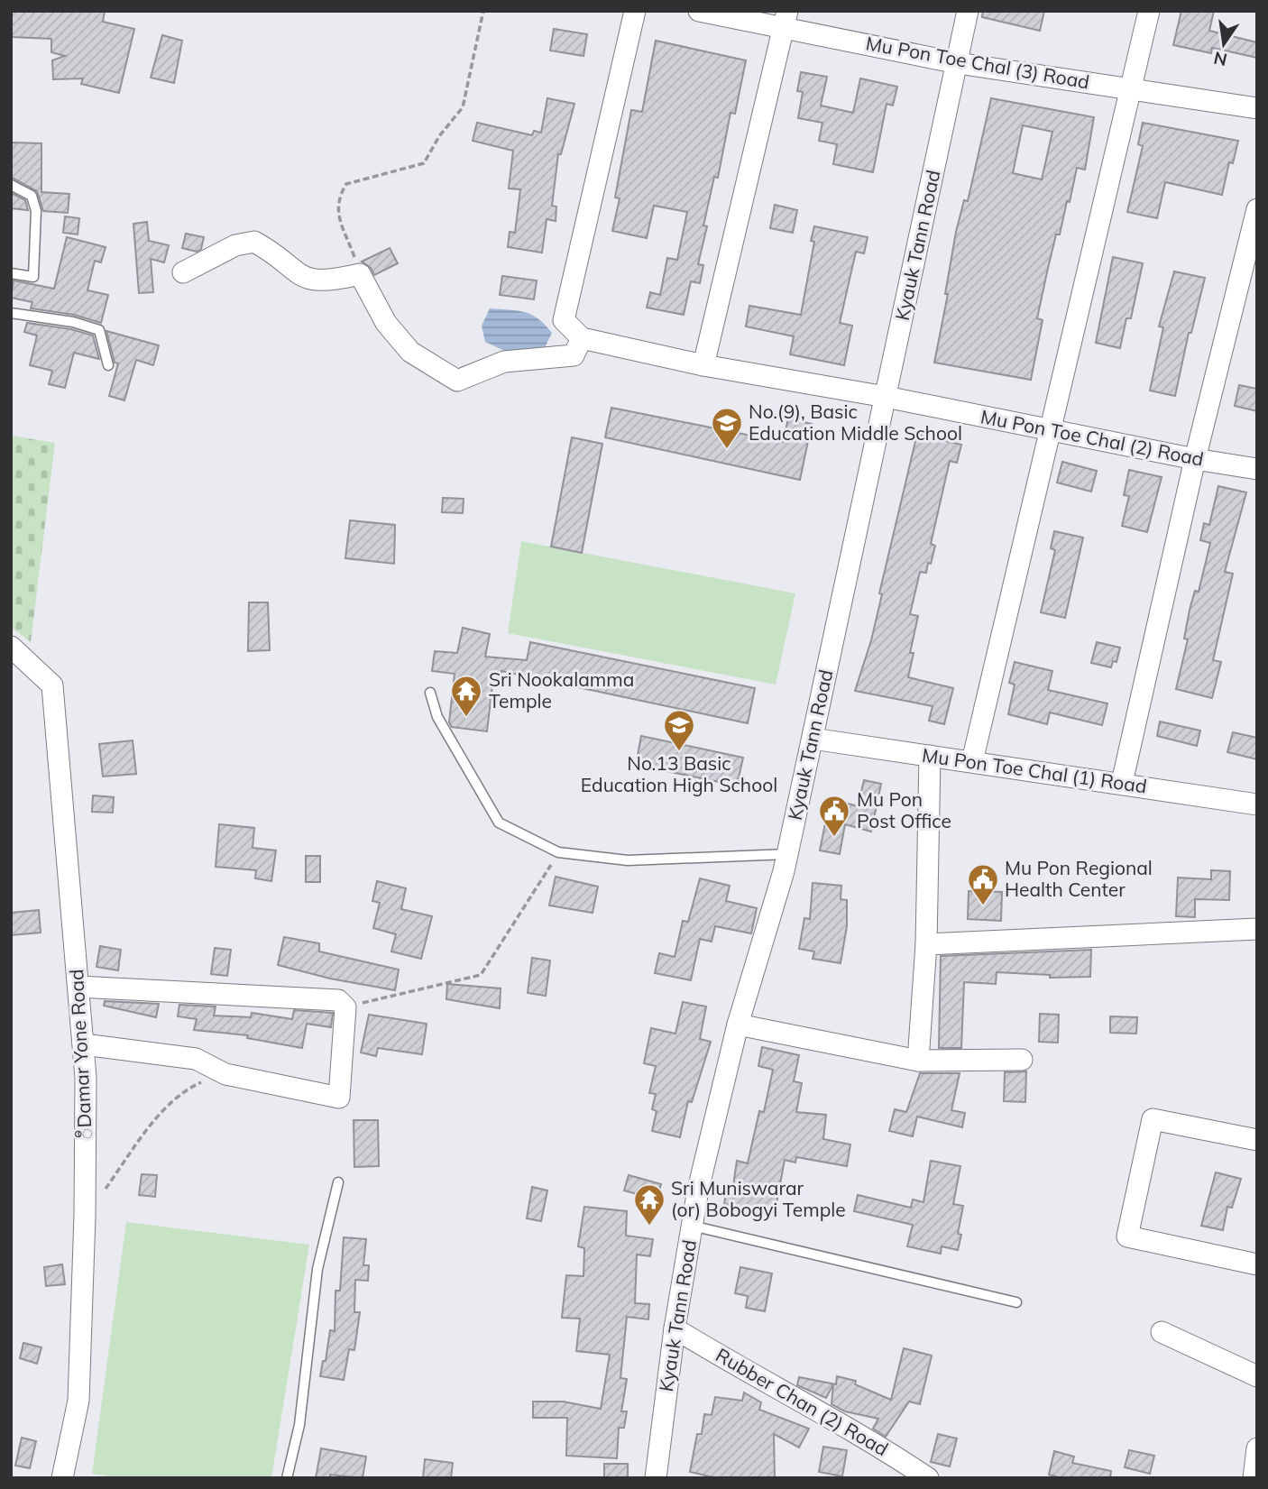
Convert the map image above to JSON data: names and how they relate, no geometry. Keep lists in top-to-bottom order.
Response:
{
  "streets": {
    "street": [
      "Mu Pon Toe Chal (3) Road",
      "Kyauk Tann Road",
      "Mu Pon Toe Chal (2) Road",
      "Mu Pon Toe Chal (1) Road",
      "ီDamar Yone Road",
      "Rubber Chan (2) Road"
    ]
  },
  "crossings": [
    ["Mu Pon Toe Chal (3) Road", "Kyauk Tann Road"],
    ["Kyauk Tann Road", "Mu Pon Toe Chal (2) Road"],
    ["Kyauk Tann Road", "Mu Pon Toe Chal (1) Road"],
    ["Kyauk Tann Road", "Rubber Chan (2) Road"]
  ],
  "places": {
    "school or university": ["No.(9), Basic Education Middle School", "No.13 Basic Education High School"],
    "temple": ["Sri Nookalamma Temple", "Sri Muniswarar (or) Bobogyi Temple"],
    "public building": ["Mu Pon Post Office", "Mu Pon Regional Health Center"]
  },
  "north": "bottom"
}
